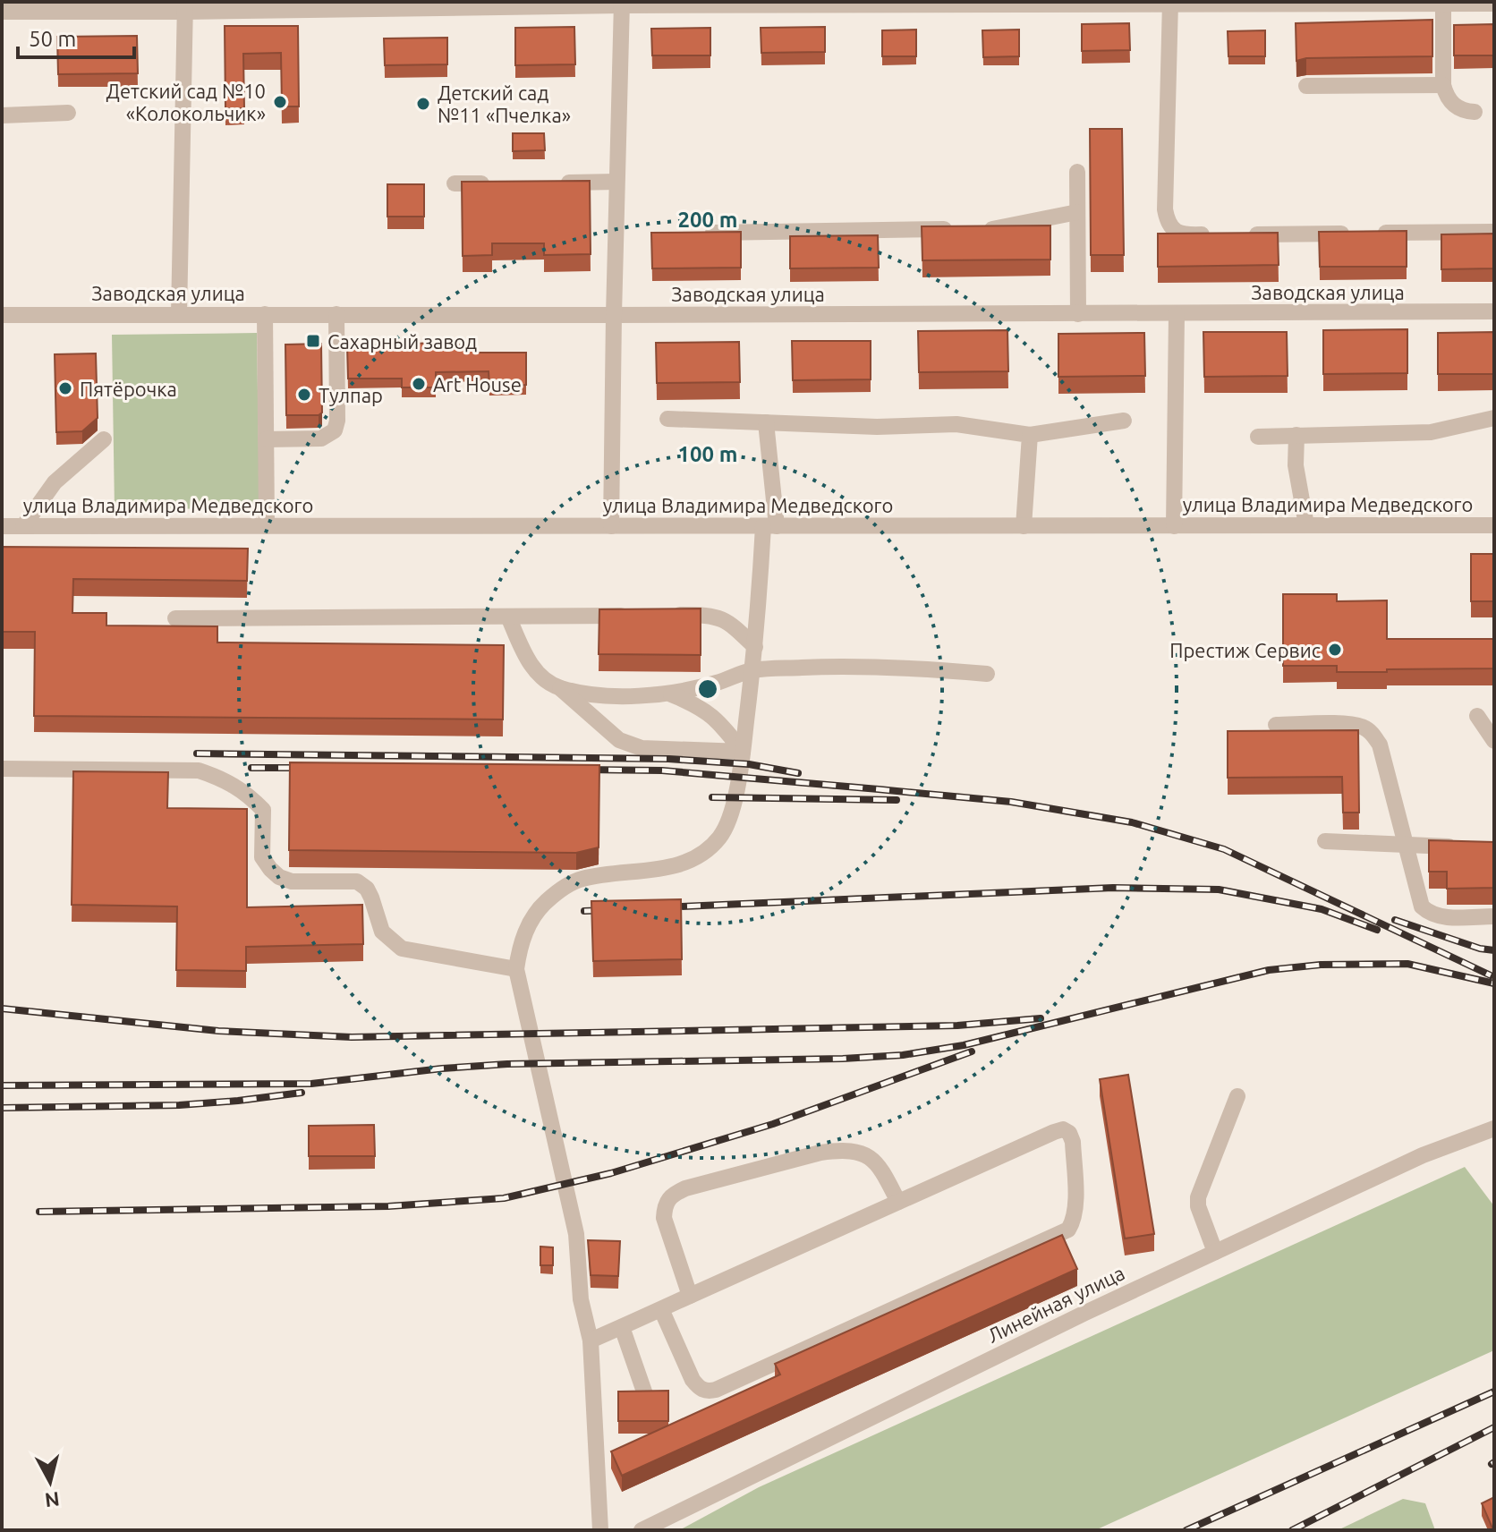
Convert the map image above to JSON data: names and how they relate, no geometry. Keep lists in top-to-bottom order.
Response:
{
  "streets": {
    "street": ["Заводская улица", "улица Владимира Медведского", "Линейная улица"]
  },
  "places": {
    "other": [
      "Детский сад №10 «Колокольчик»",
      "Детский сад №11 «Пчелка»",
      "Art House",
      "Пятёрочка",
      "Тулпар",
      "Престиж Сервис"
    ],
    "transit": ["Сахарный завод"]
  },
  "scale_bar": "50 m",
  "north": "bottom",
  "rings": ["200 m", "100 m"]
}
